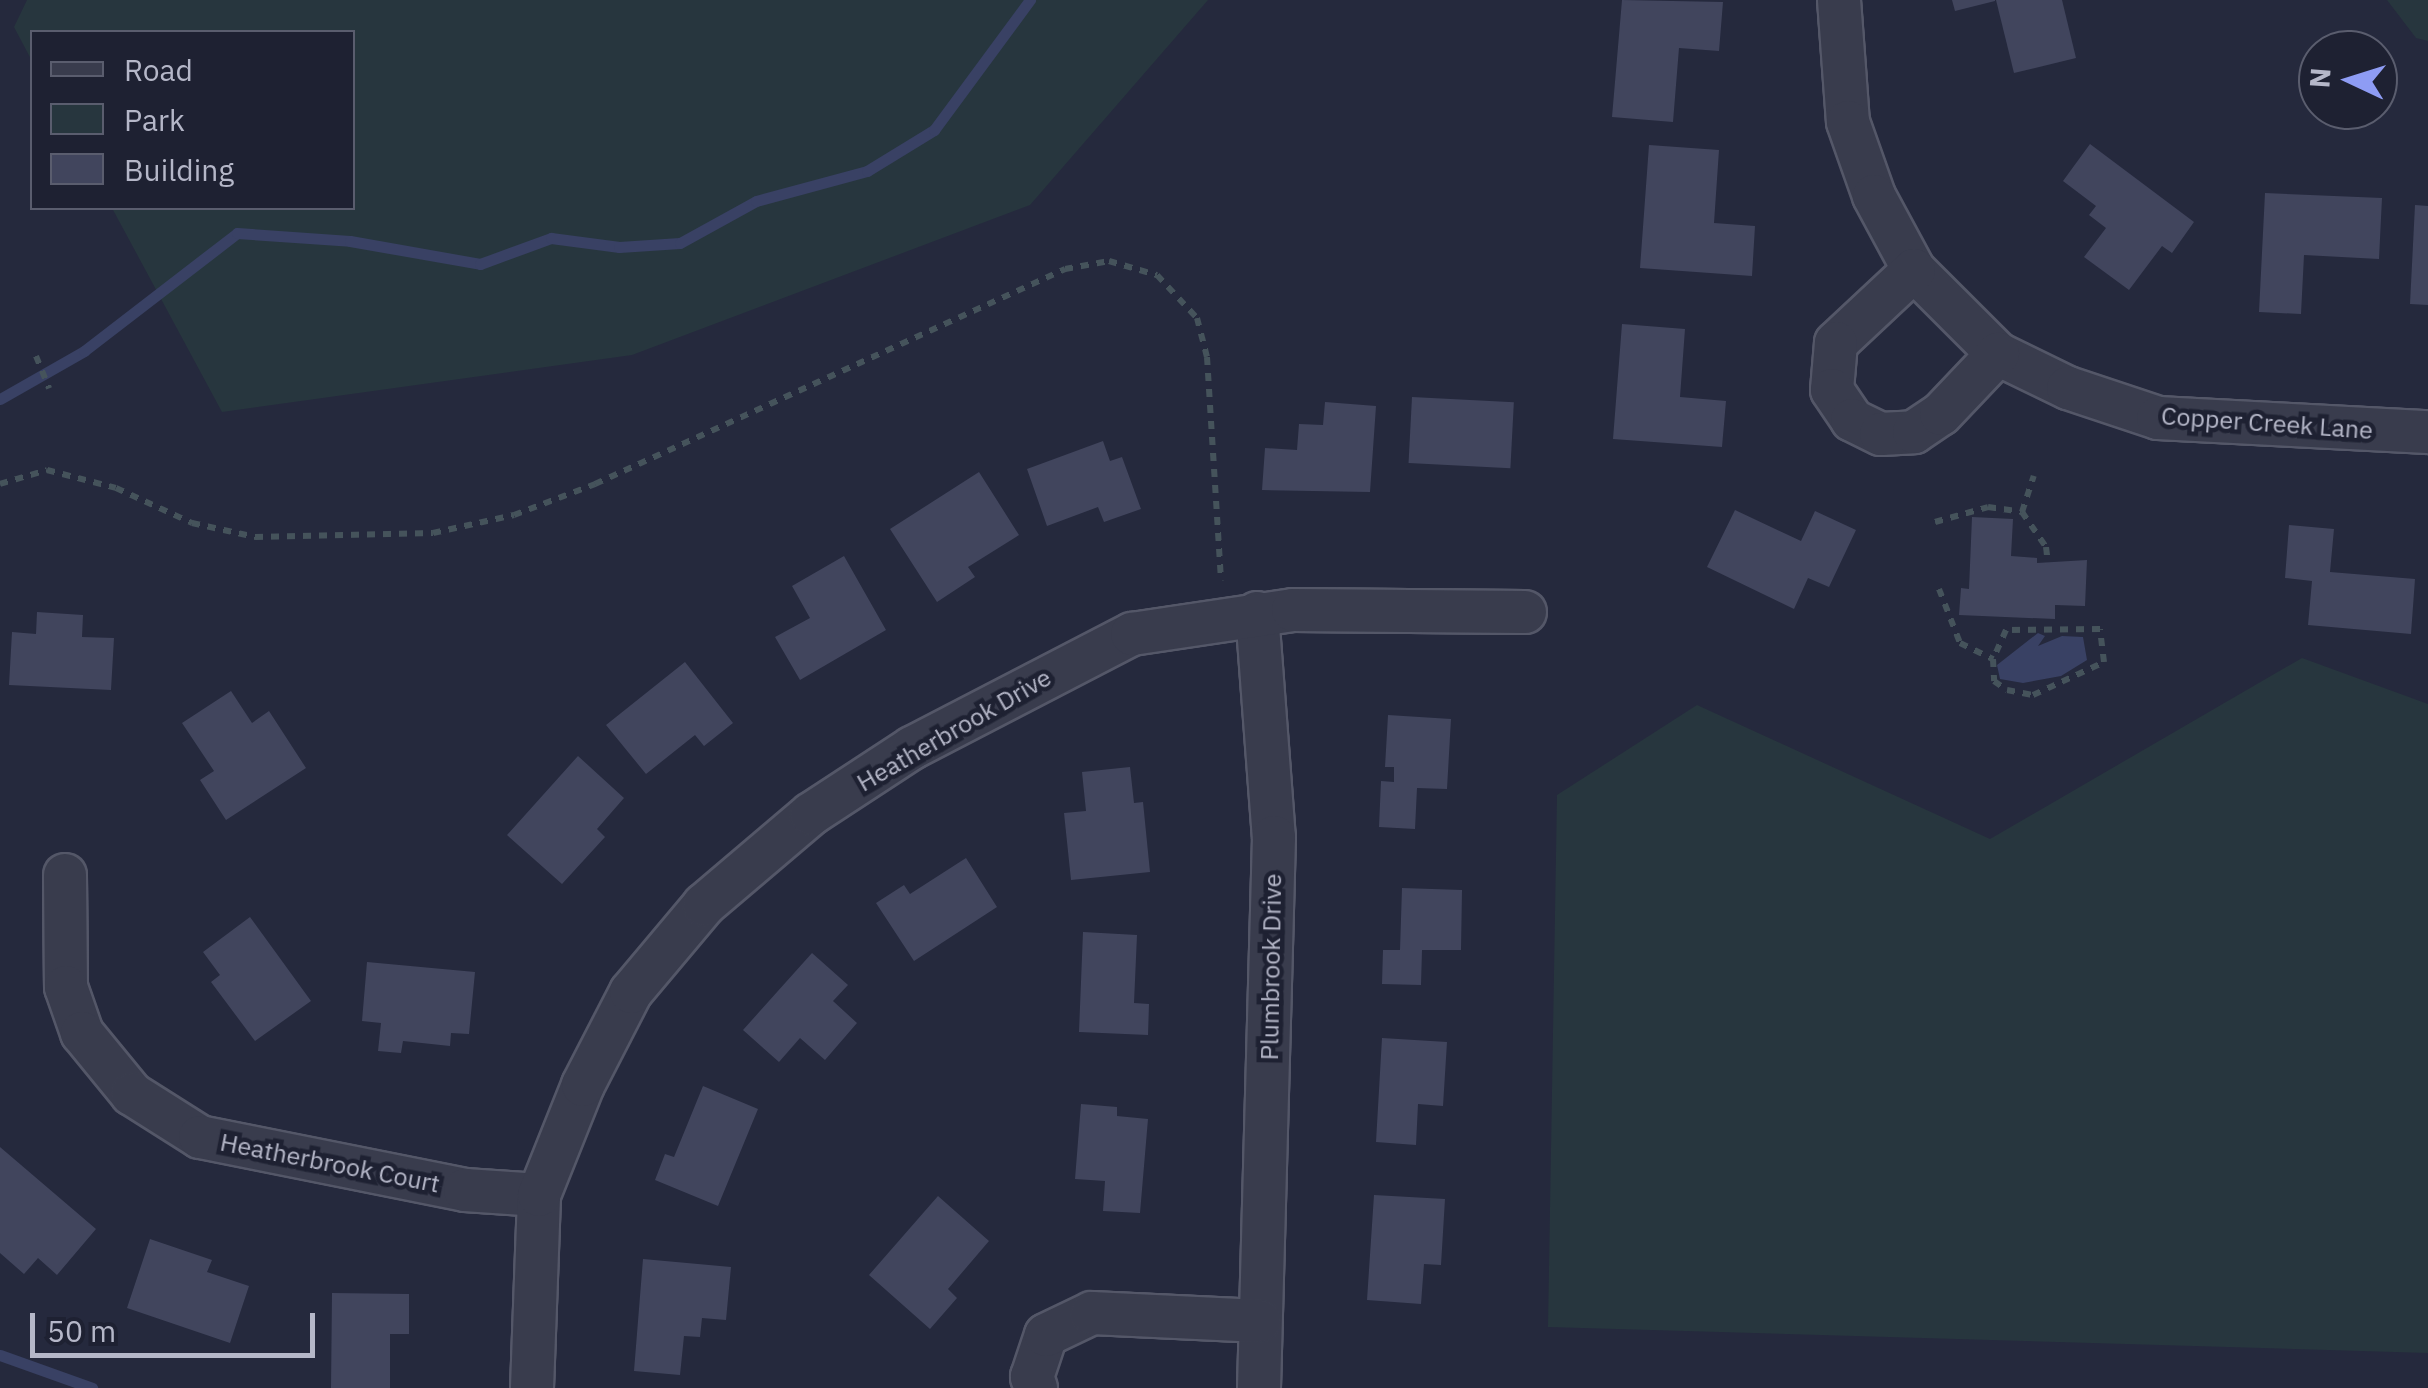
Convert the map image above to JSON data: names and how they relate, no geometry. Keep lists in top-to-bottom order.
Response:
{
  "streets": {
    "street": [
      "Copper Creek Lane",
      "Heatherbrook Drive",
      "Plumbrook Drive",
      "Heatherbrook Court"
    ]
  },
  "crossings": [
    ["Heatherbrook Drive", "Plumbrook Drive"],
    ["Heatherbrook Drive", "Heatherbrook Court"]
  ],
  "legend": ["Road", "Park", "Building"],
  "scale_bar": "50 m",
  "north": "left"
}
